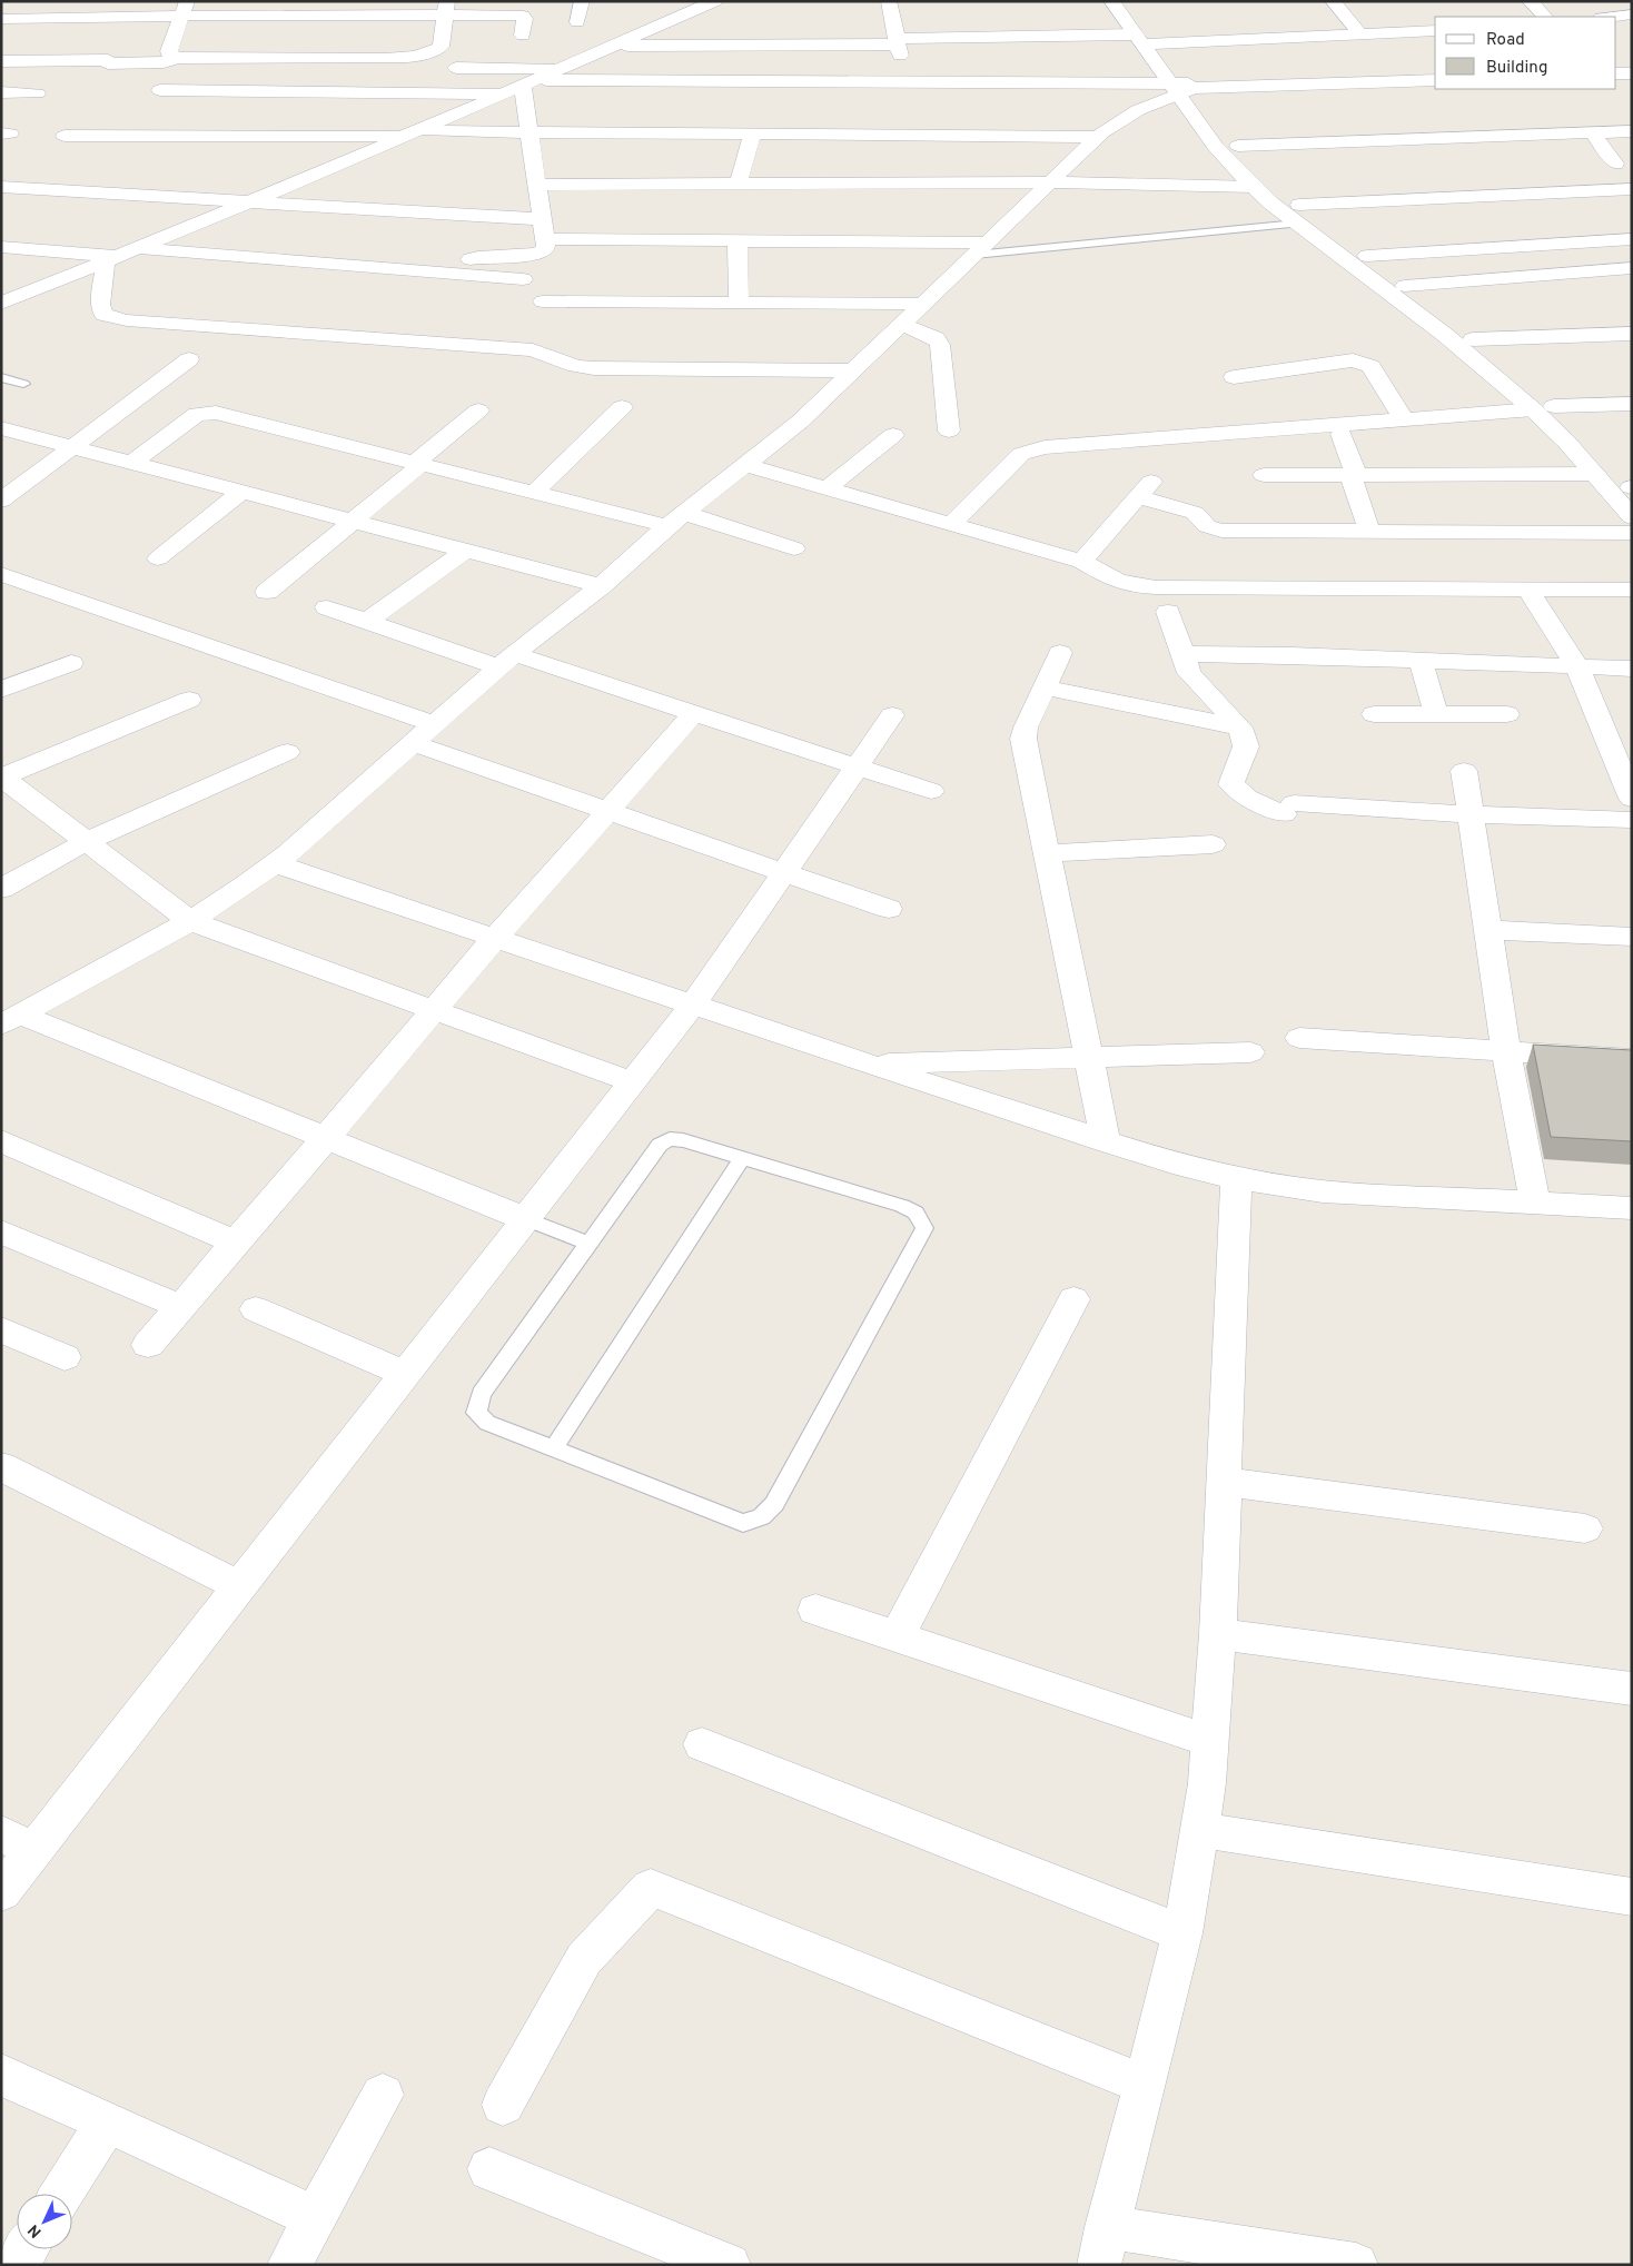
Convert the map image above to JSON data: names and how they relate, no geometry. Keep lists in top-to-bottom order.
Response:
{
  "legend": ["Road", "Building"],
  "north": "bottom left"
}
